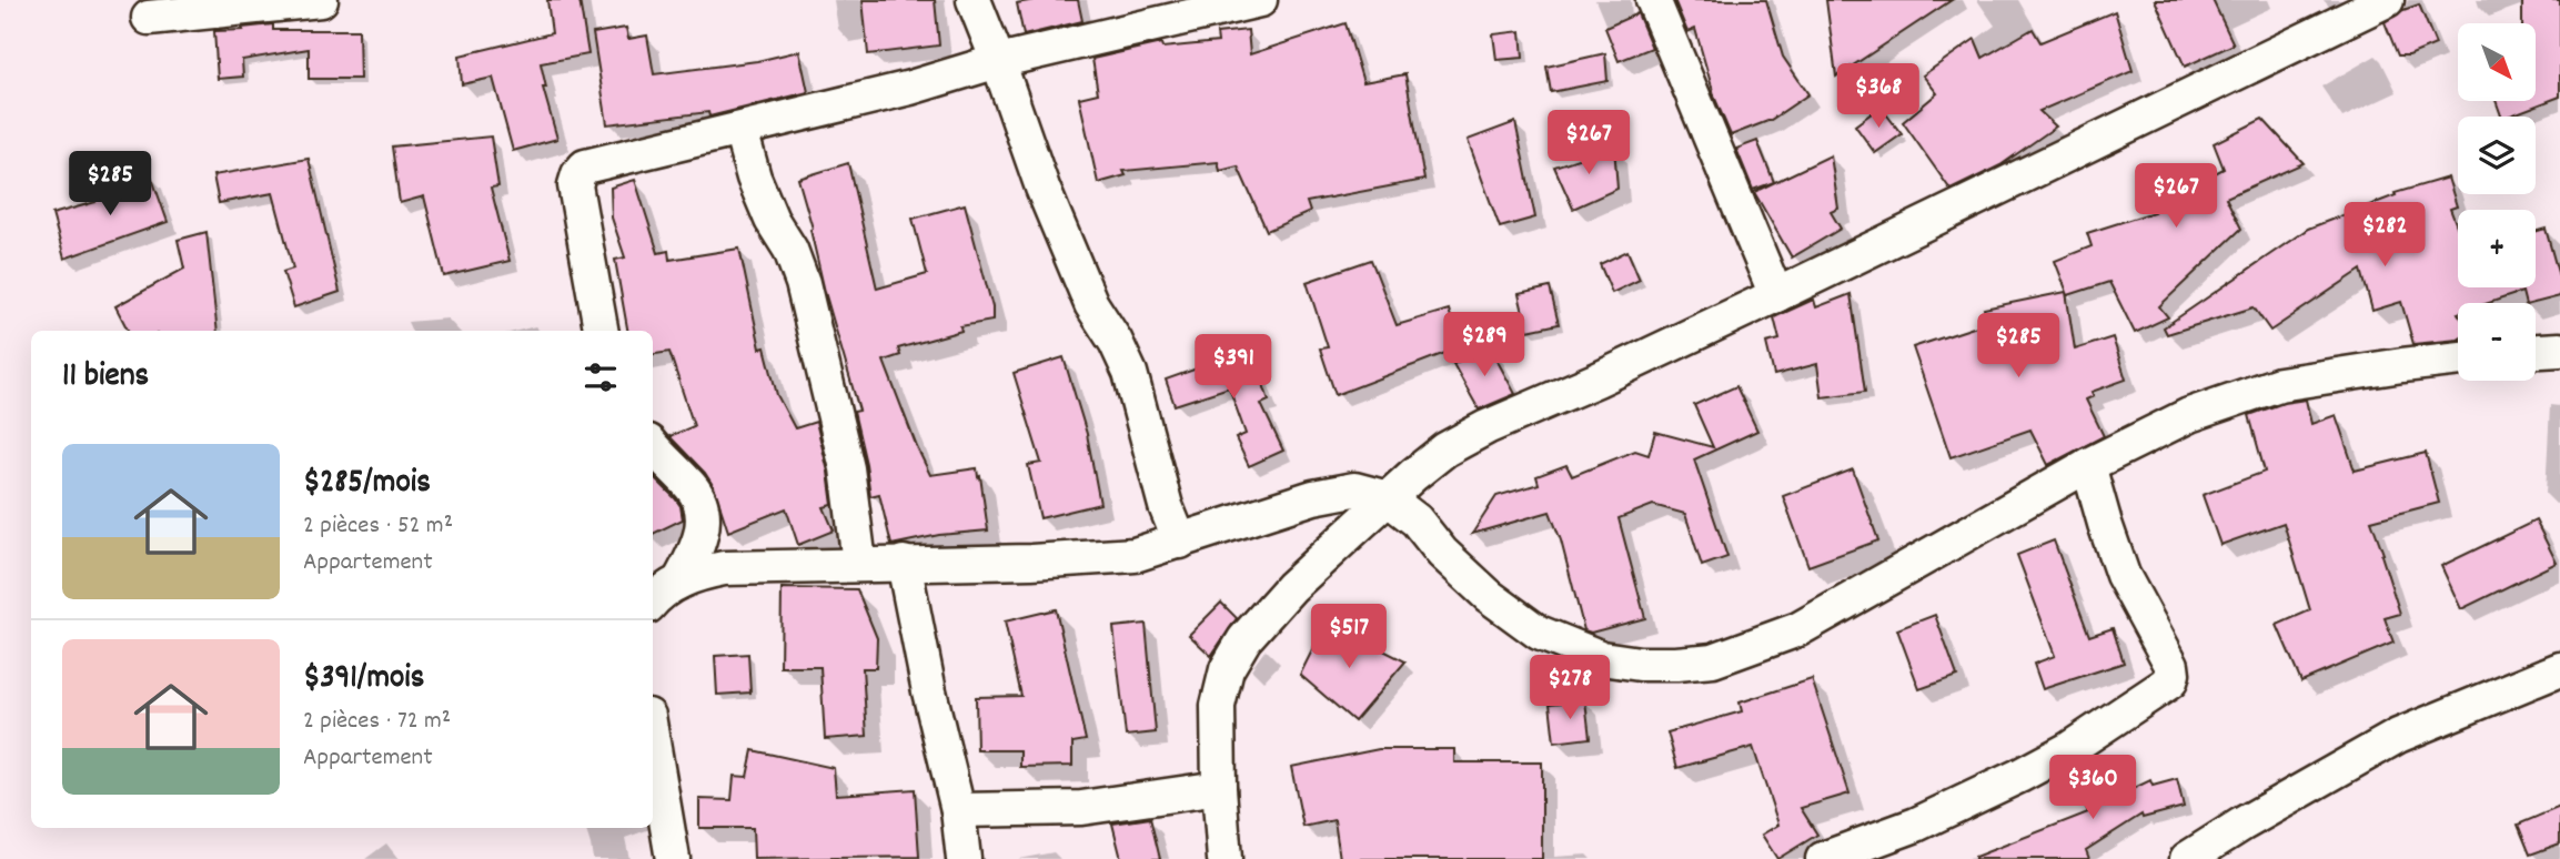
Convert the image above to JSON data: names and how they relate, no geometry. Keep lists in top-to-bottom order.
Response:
{
  "north": "bottom right",
  "page": {
    "map_buttons": ["+", "−"],
    "price": [
      "$368",
      "$267",
      "$285",
      "$267",
      "$282",
      "$289",
      "$285",
      "$391",
      "$517",
      "$278",
      "$360"
    ],
    "heading": "11 biens",
    "list": [
      {
        "name": "$285/mois",
        "note": "2 pièces · 52 m² · Appartement"
      },
      {
        "name": "$391/mois",
        "note": "2 pièces · 72 m² · Appartement"
      }
    ]
  }
}
